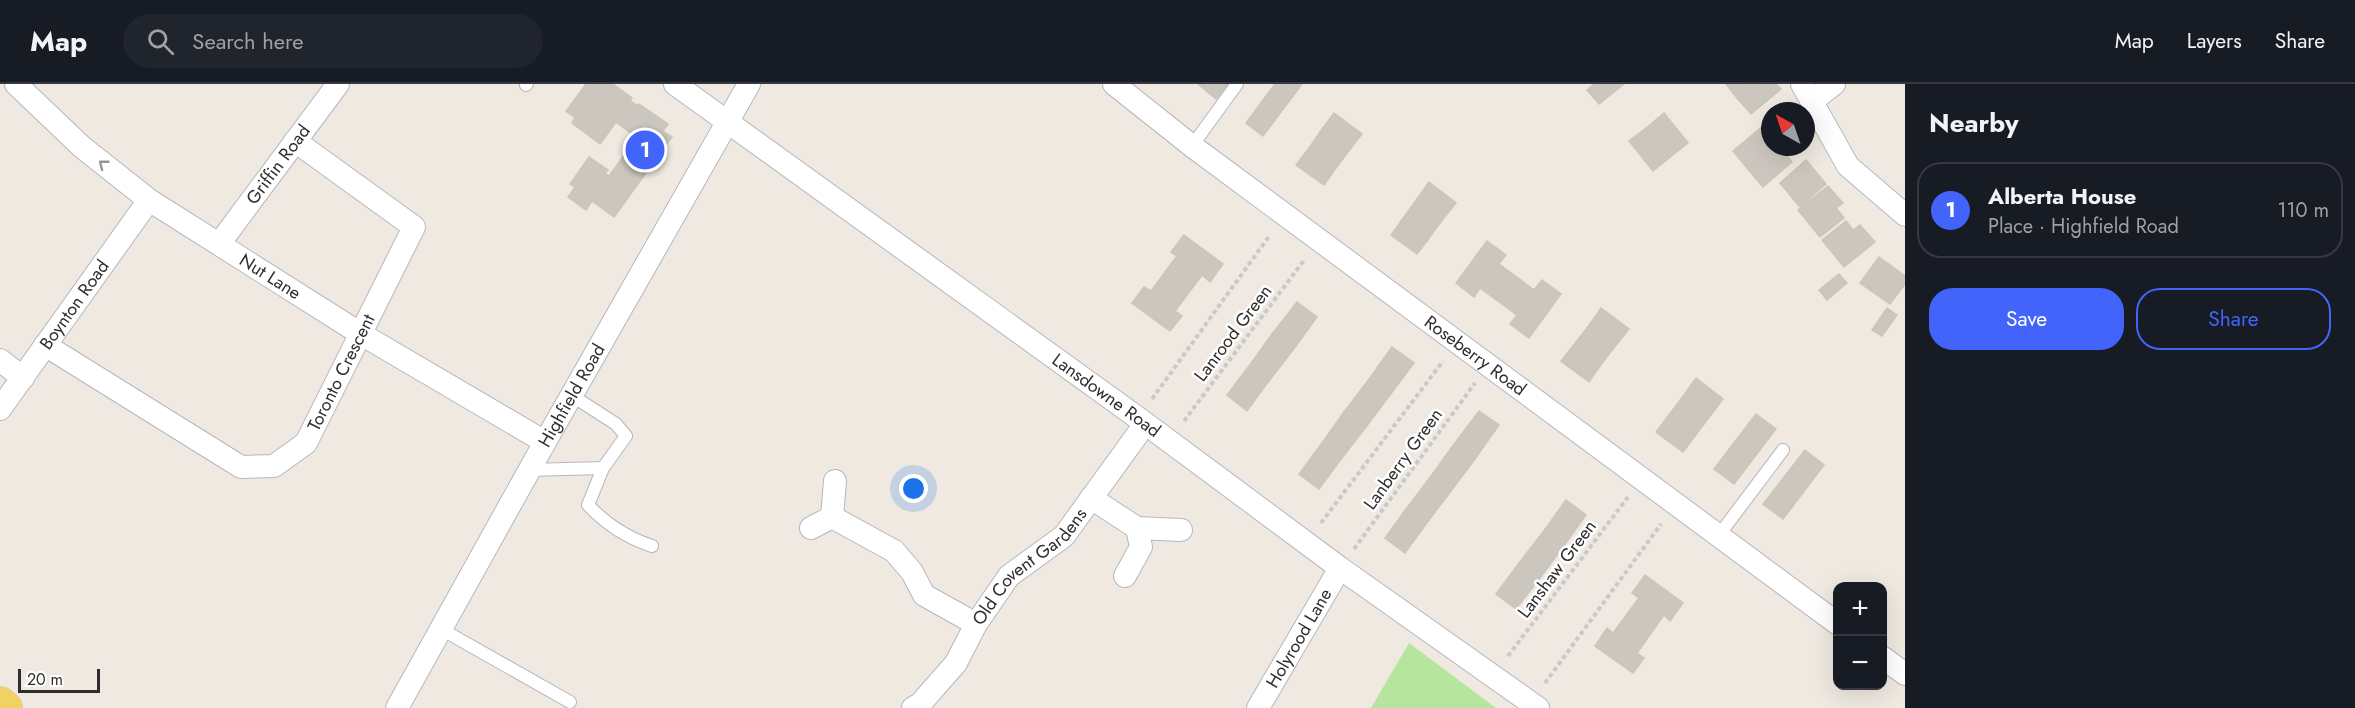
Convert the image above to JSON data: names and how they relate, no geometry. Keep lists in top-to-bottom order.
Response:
{
  "streets": {
    "street": [
      "Griffin Road",
      "Nut Lane",
      "Boynton Road",
      "Roseberry Road",
      "Toronto Crescent",
      "Highfield Road",
      "Lansdowne Road",
      "Old Covent Gardens",
      "Holyrood Lane"
    ],
    "path": ["Lanrood Green", "Lanberry Green", "Lanshaw Green"]
  },
  "crossings": [
    ["Griffin Road", "Nut Lane"],
    ["Griffin Road", "Toronto Crescent"],
    ["Nut Lane", "Boynton Road"],
    ["Nut Lane", "Toronto Crescent"],
    ["Nut Lane", "Highfield Road"],
    ["Boynton Road", "Toronto Crescent"],
    ["Lanrood Green", "Roseberry Road"],
    ["Lanrood Green", "Lansdowne Road"],
    ["Lanrood Green", "Old Covent Gardens"],
    ["Roseberry Road", "Lanberry Green"],
    ["Roseberry Road", "Lanshaw Green"],
    ["Highfield Road", "Lansdowne Road"],
    ["Lansdowne Road", "Lanberry Green"],
    ["Lansdowne Road", "Old Covent Gardens"],
    ["Lansdowne Road", "Lanshaw Green"],
    ["Lansdowne Road", "Holyrood Lane"],
    ["Lanberry Green", "Holyrood Lane"]
  ],
  "scale_bar": "20 m",
  "north": "top left",
  "page": {
    "header": "Map",
    "search": "Search here",
    "nav": ["Map", "Layers", "Share"],
    "heading": "Nearby",
    "pins": "1",
    "list": [
      {
        "mark": "1",
        "name": "Alberta House",
        "note": "Place · Highfield Road",
        "value": "110 m"
      }
    ],
    "buttons": ["Save", "Share"],
    "map_buttons": ["+", "−"],
    "scale": "20 m"
  }
}
